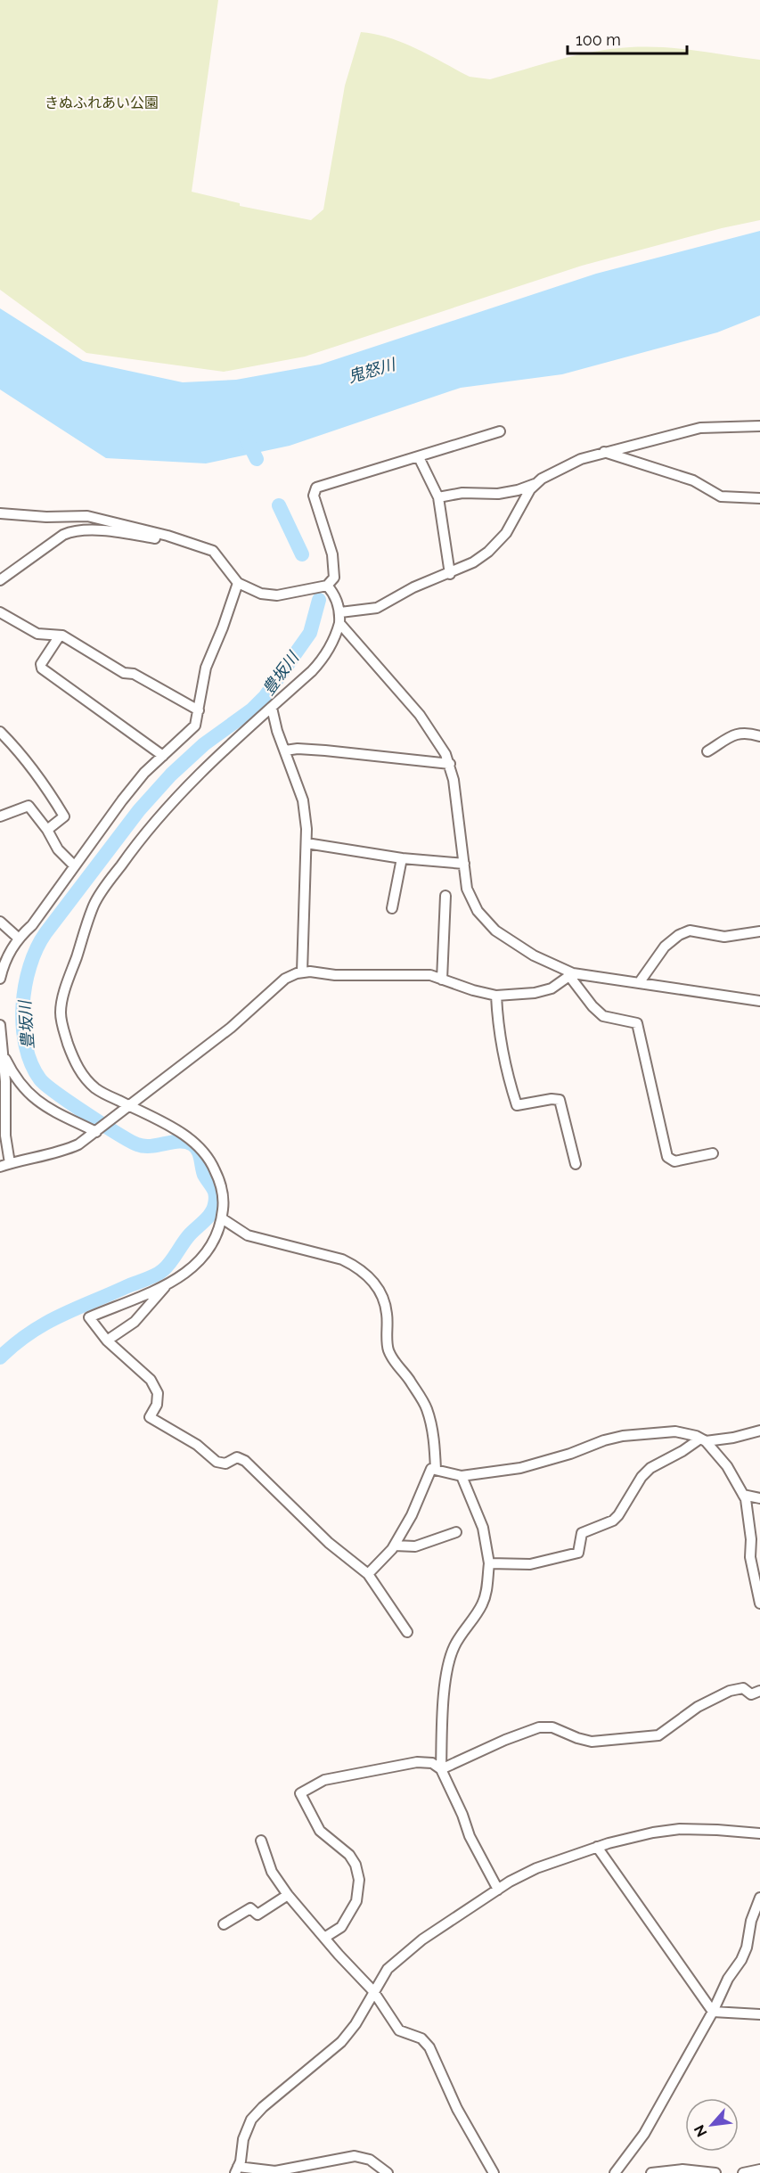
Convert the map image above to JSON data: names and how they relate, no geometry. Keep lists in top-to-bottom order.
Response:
{
  "water": ["鬼怒川", "豊坂川"],
  "parks": ["きぬふれあい公園"],
  "scale_bar": "100 m",
  "north": "bottom left"
}
